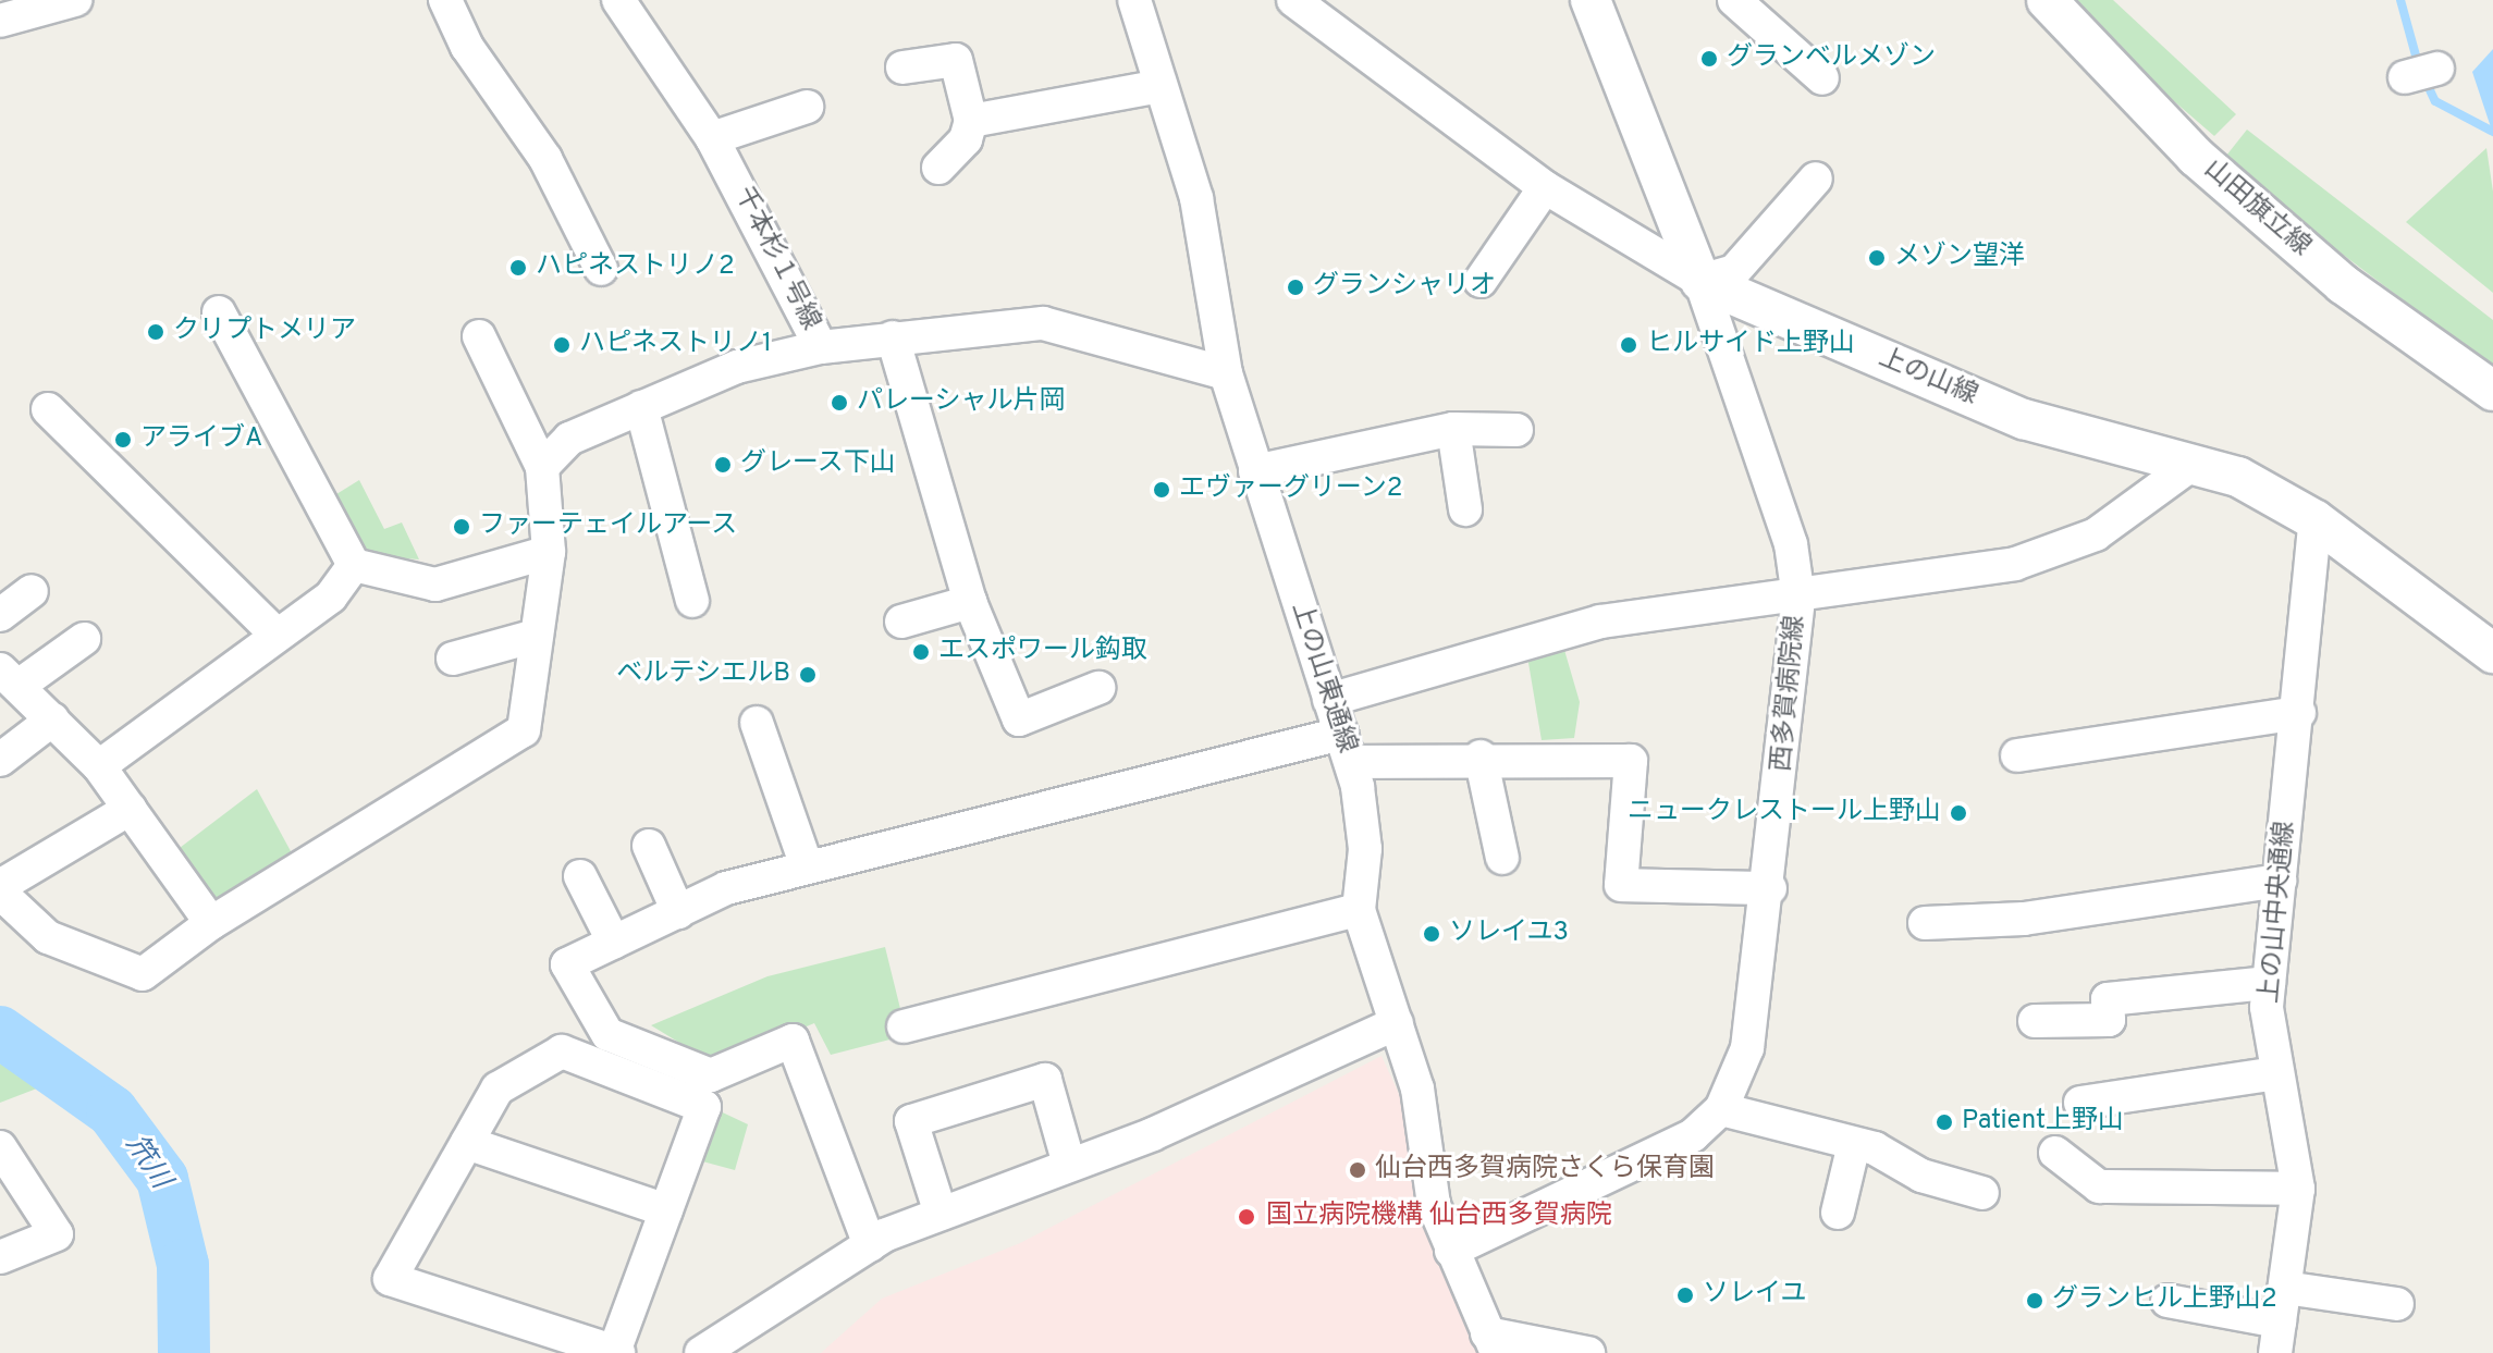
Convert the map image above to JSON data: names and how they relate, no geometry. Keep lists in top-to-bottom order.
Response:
{
  "streets": {
    "street": [
      "山田旗立線",
      "千本杉１号線",
      "上の山線",
      "上の山東通線",
      "西多賀病院線",
      "上の山中央通線"
    ]
  },
  "crossings": [
    ["千本杉１号線", "上の山東通線"],
    ["上の山線", "西多賀病院線"],
    ["上の山線", "上の山中央通線"],
    ["上の山東通線", "西多賀病院線"]
  ],
  "water": ["笊川"],
  "places": [
    "グランベルメゾン",
    "メゾン望洋",
    "ハピネストリノ2",
    "グランシャリオ",
    "クリプトメリア",
    "ハピネストリノ1",
    "ヒルサイド上野山",
    "パレーシャル片岡",
    "アライブA",
    "グレース下山",
    "エヴァーグリーン2",
    "ファーテェイルアース",
    "エスポワール鈎取",
    "ベルテシエルB",
    "ニュークレストール上野山",
    "ソレイユ3",
    "Patient上野山",
    "仙台西多賀病院さくら保育園",
    "国立病院機構 仙台西多賀病院",
    "ソレイユ",
    "グランヒル上野山2"
  ]
}
